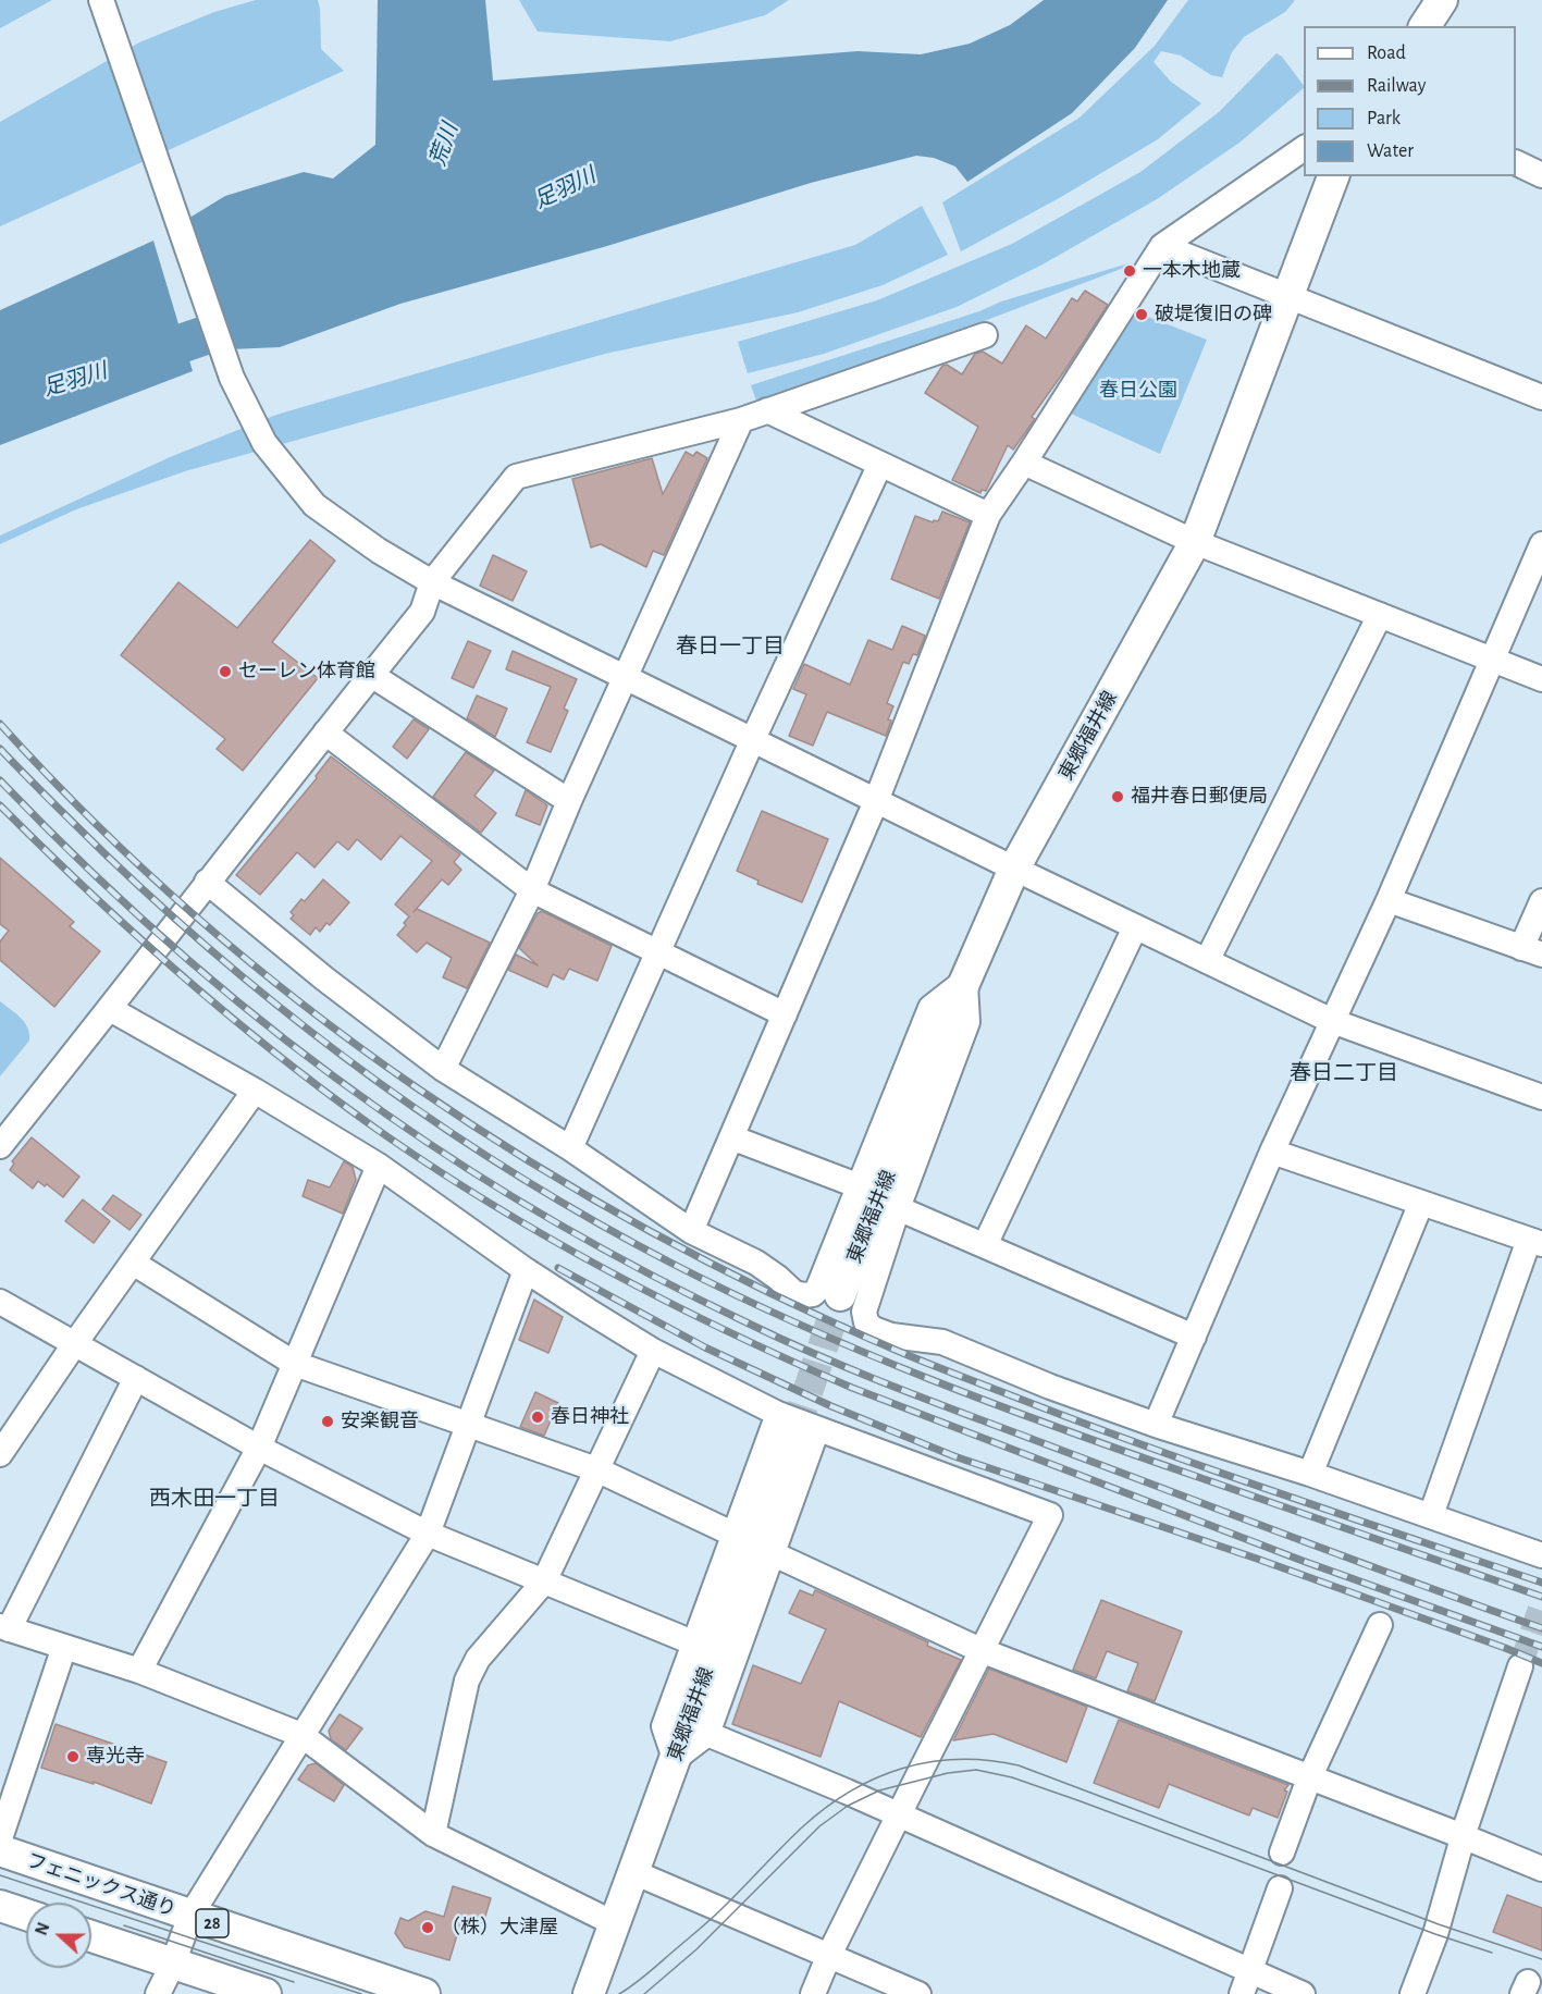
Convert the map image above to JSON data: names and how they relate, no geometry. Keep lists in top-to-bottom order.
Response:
{
  "streets": {
    "main road": ["東郷福井線", "フェニックス通り", "28"]
  },
  "districts": ["春日一丁目", "春日二丁目", "西木田一丁目"],
  "water": ["荒川", "足羽川"],
  "parks": ["春日公園"],
  "places": [
    "一本木地蔵",
    "破堤復旧の碑",
    "セーレン体育館",
    "福井春日郵便局",
    "春日神社",
    "安楽観音",
    "専光寺",
    "（株）大津屋"
  ],
  "legend": [
    "Road",
    "Railway",
    "Park",
    "Water"
  ],
  "north": "left"
}
